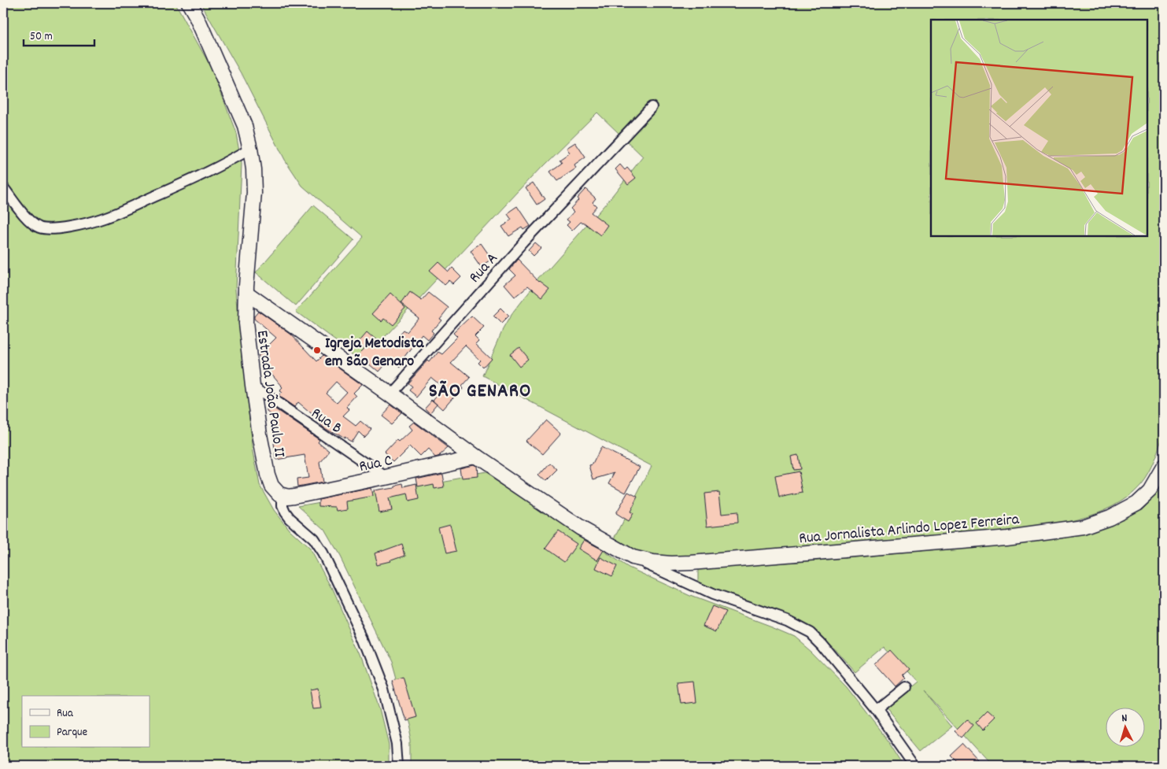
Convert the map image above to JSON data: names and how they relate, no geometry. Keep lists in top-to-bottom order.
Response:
{
  "streets": {
    "street": [
      "Rua A",
      "Estrada João Paulo II",
      "Rua B",
      "Rua C",
      "Rua Jornalista Arlindo Lopez Ferreira"
    ]
  },
  "crossings": [
    ["Rua A", "Rua Jornalista Arlindo Lopez Ferreira"],
    ["Estrada João Paulo II", "Rua B"],
    ["Estrada João Paulo II", "Rua C"],
    ["Estrada João Paulo II", "Rua Jornalista Arlindo Lopez Ferreira"],
    ["Rua B", "Rua C"],
    ["Rua C", "Rua Jornalista Arlindo Lopez Ferreira"]
  ],
  "districts": ["SÃO GENARO"],
  "places": ["Igreja Metodista em São Genaro"],
  "legend": ["Rua", "Parque"],
  "scale_bar": "50 m",
  "north": "top"
}
